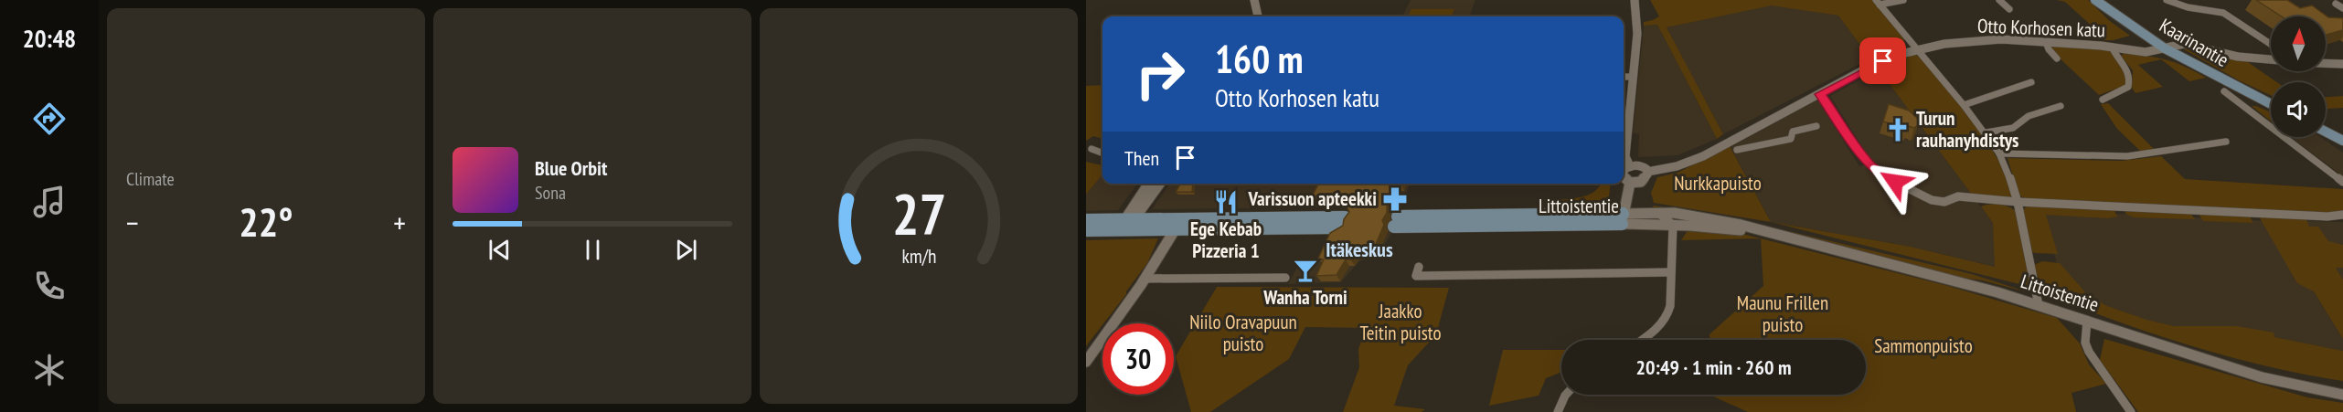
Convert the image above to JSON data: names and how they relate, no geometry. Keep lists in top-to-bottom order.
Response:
{
  "streets": {
    "main road": ["Kaarinantie", "Littoistentie"],
    "street": ["Otto Korhosen katu"]
  },
  "crossings": [
    ["Otto Korhosen katu", "Kaarinantie"]
  ],
  "districts": ["Itäkeskus"],
  "parks": [
    "Nurkkapuisto",
    "Maunu Frillen puisto",
    "Jaakko Teitin puisto",
    "Niilo Oravapuun puisto",
    "Sammonpuisto"
  ],
  "places": {
    "church": ["Turun rauhanyhdistys"],
    "pharmacy": ["Varissuon apteekki"],
    "restaurant": ["Ege Kebab Pizzeria 1"],
    "bar": ["Wanha Torni"]
  },
  "north": "top",
  "page": {
    "tabs": "20:48",
    "tile": "Climate",
    "turn": ["160 m", "Otto Korhosen katu"],
    "then": "Then",
    "song": ["Blue Orbit", "Sona"],
    "heat": ["−", "22°", "+"],
    "limit": "30",
    "trip": "20:49 · 1 min · 260 m",
    "gauge": ["27", "km/h"]
  }
}
